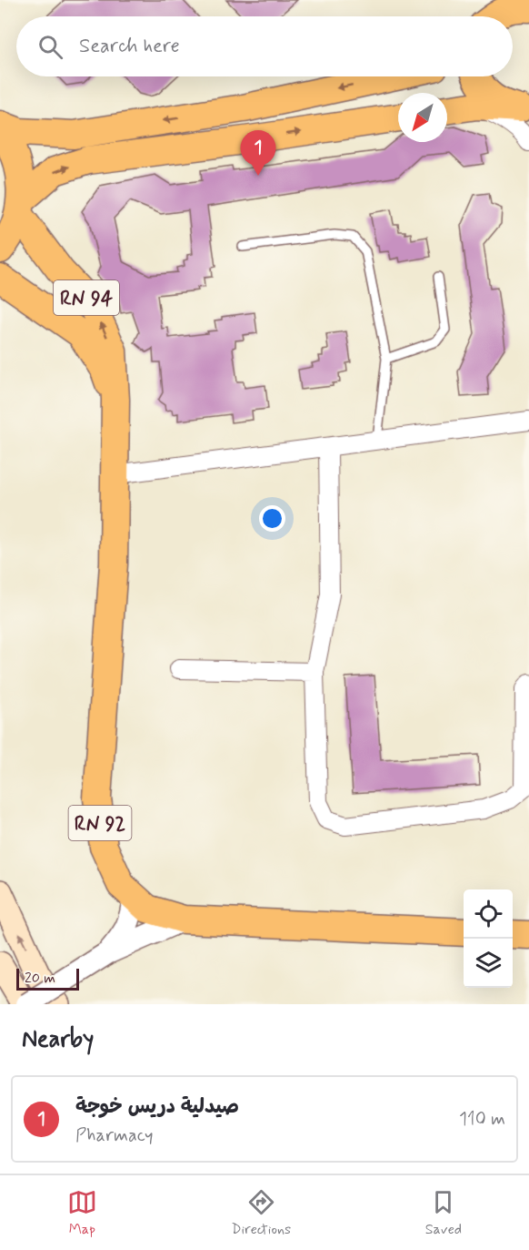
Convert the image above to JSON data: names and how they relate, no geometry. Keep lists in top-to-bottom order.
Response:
{
  "streets": {
    "main road": ["RN 94", "RN 92"]
  },
  "crossings": [
    ["RN 94", "RN 92"]
  ],
  "scale_bar": "20 m",
  "north": "bottom left",
  "page": {
    "search": "Search here",
    "pins": "1",
    "scale": "20 m",
    "heading": "Nearby",
    "list": [
      {
        "mark": "1",
        "name": "صيدلية دريس خوجة",
        "note": "Pharmacy",
        "value": "110 m"
      }
    ],
    "nav": ["Map", "Directions", "Saved"]
  }
}
